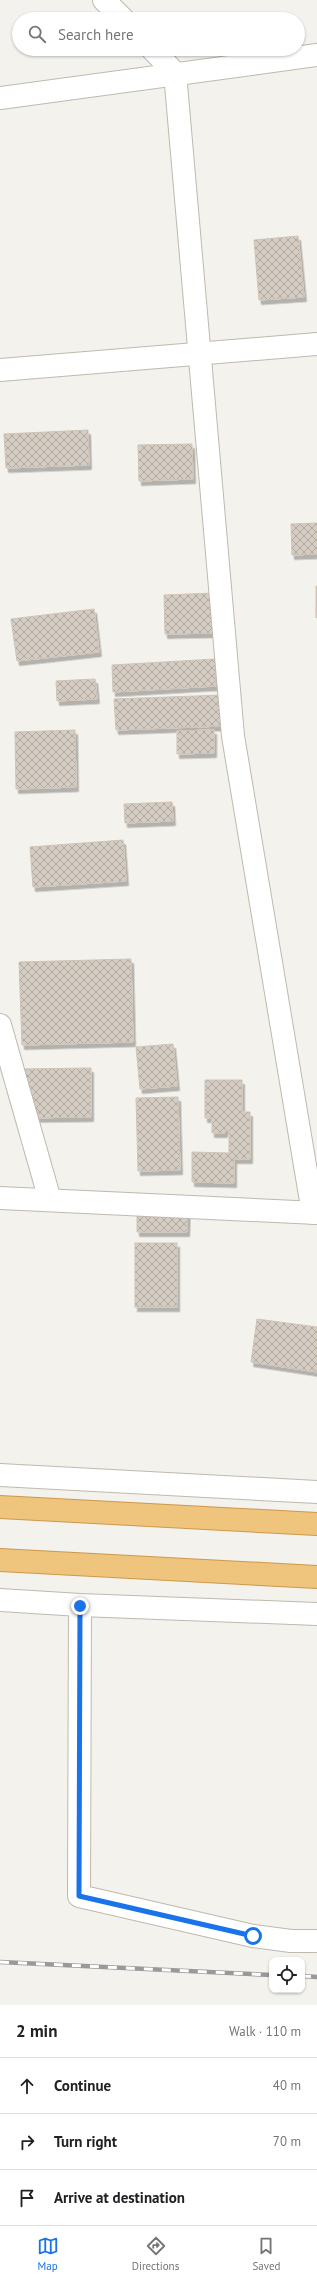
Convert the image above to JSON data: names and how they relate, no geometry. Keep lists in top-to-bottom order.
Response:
{
  "page": {
    "search": "Search here",
    "heading": ["2 min", "Walk · 110 m"],
    "list": [
      ["Continue", "40 m"],
      ["Turn right", "70 m"],
      "Arrive at destination"
    ],
    "nav": ["Map", "Directions", "Saved"]
  }
}
